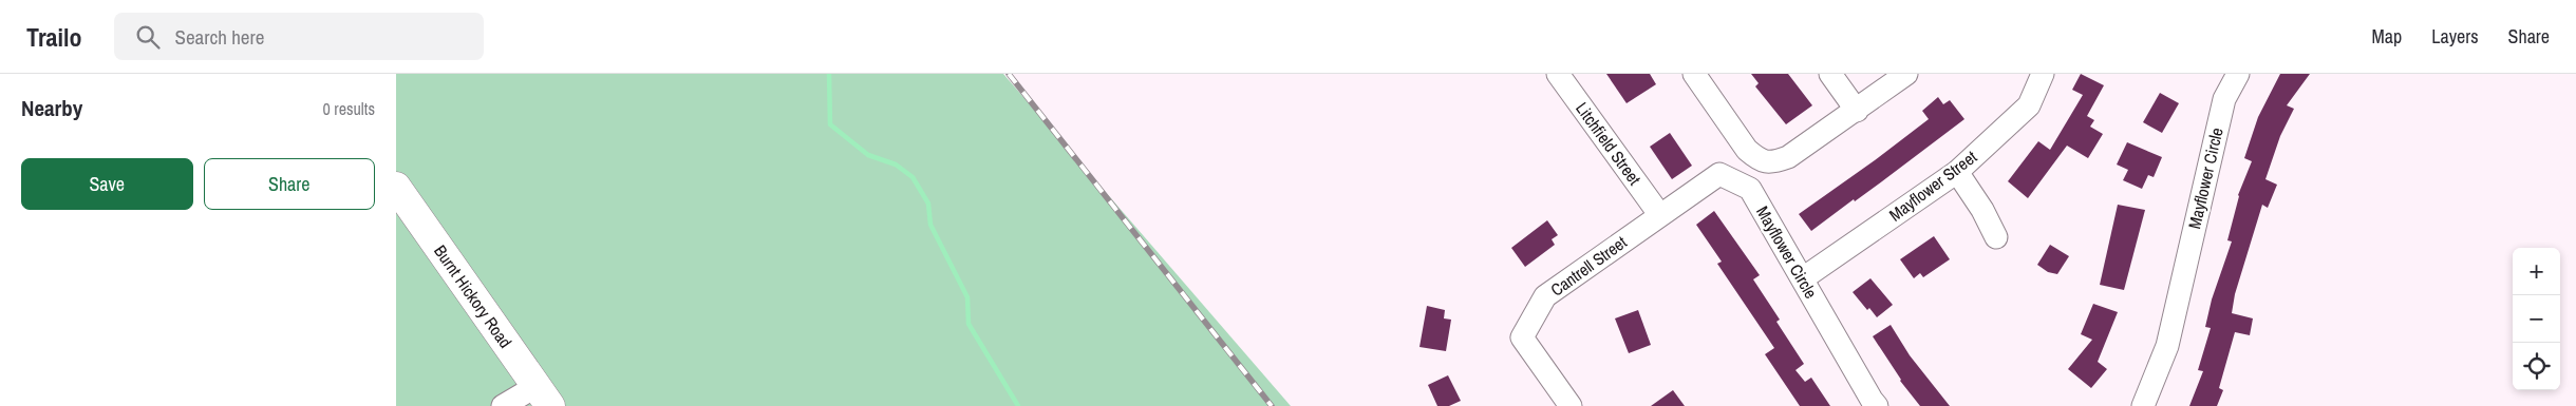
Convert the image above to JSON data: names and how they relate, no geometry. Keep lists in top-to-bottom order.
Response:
{
  "streets": {
    "main road": ["Burnt Hickory Road"],
    "street": [
      "Litchfield Street",
      "Mayflower Circle",
      "Mayflower Street",
      "Cantrell Street"
    ]
  },
  "crossings": [
    ["Litchfield Street", "Mayflower Circle"],
    ["Litchfield Street", "Cantrell Street"],
    ["Mayflower Circle", "Mayflower Street"],
    ["Mayflower Circle", "Cantrell Street"]
  ],
  "page": {
    "header": "Trailo",
    "search": "Search here",
    "nav": ["Map", "Layers", "Share"],
    "heading": ["Nearby", "0 results"],
    "buttons": ["Save", "Share"],
    "map_buttons": ["+", "−"]
  }
}
